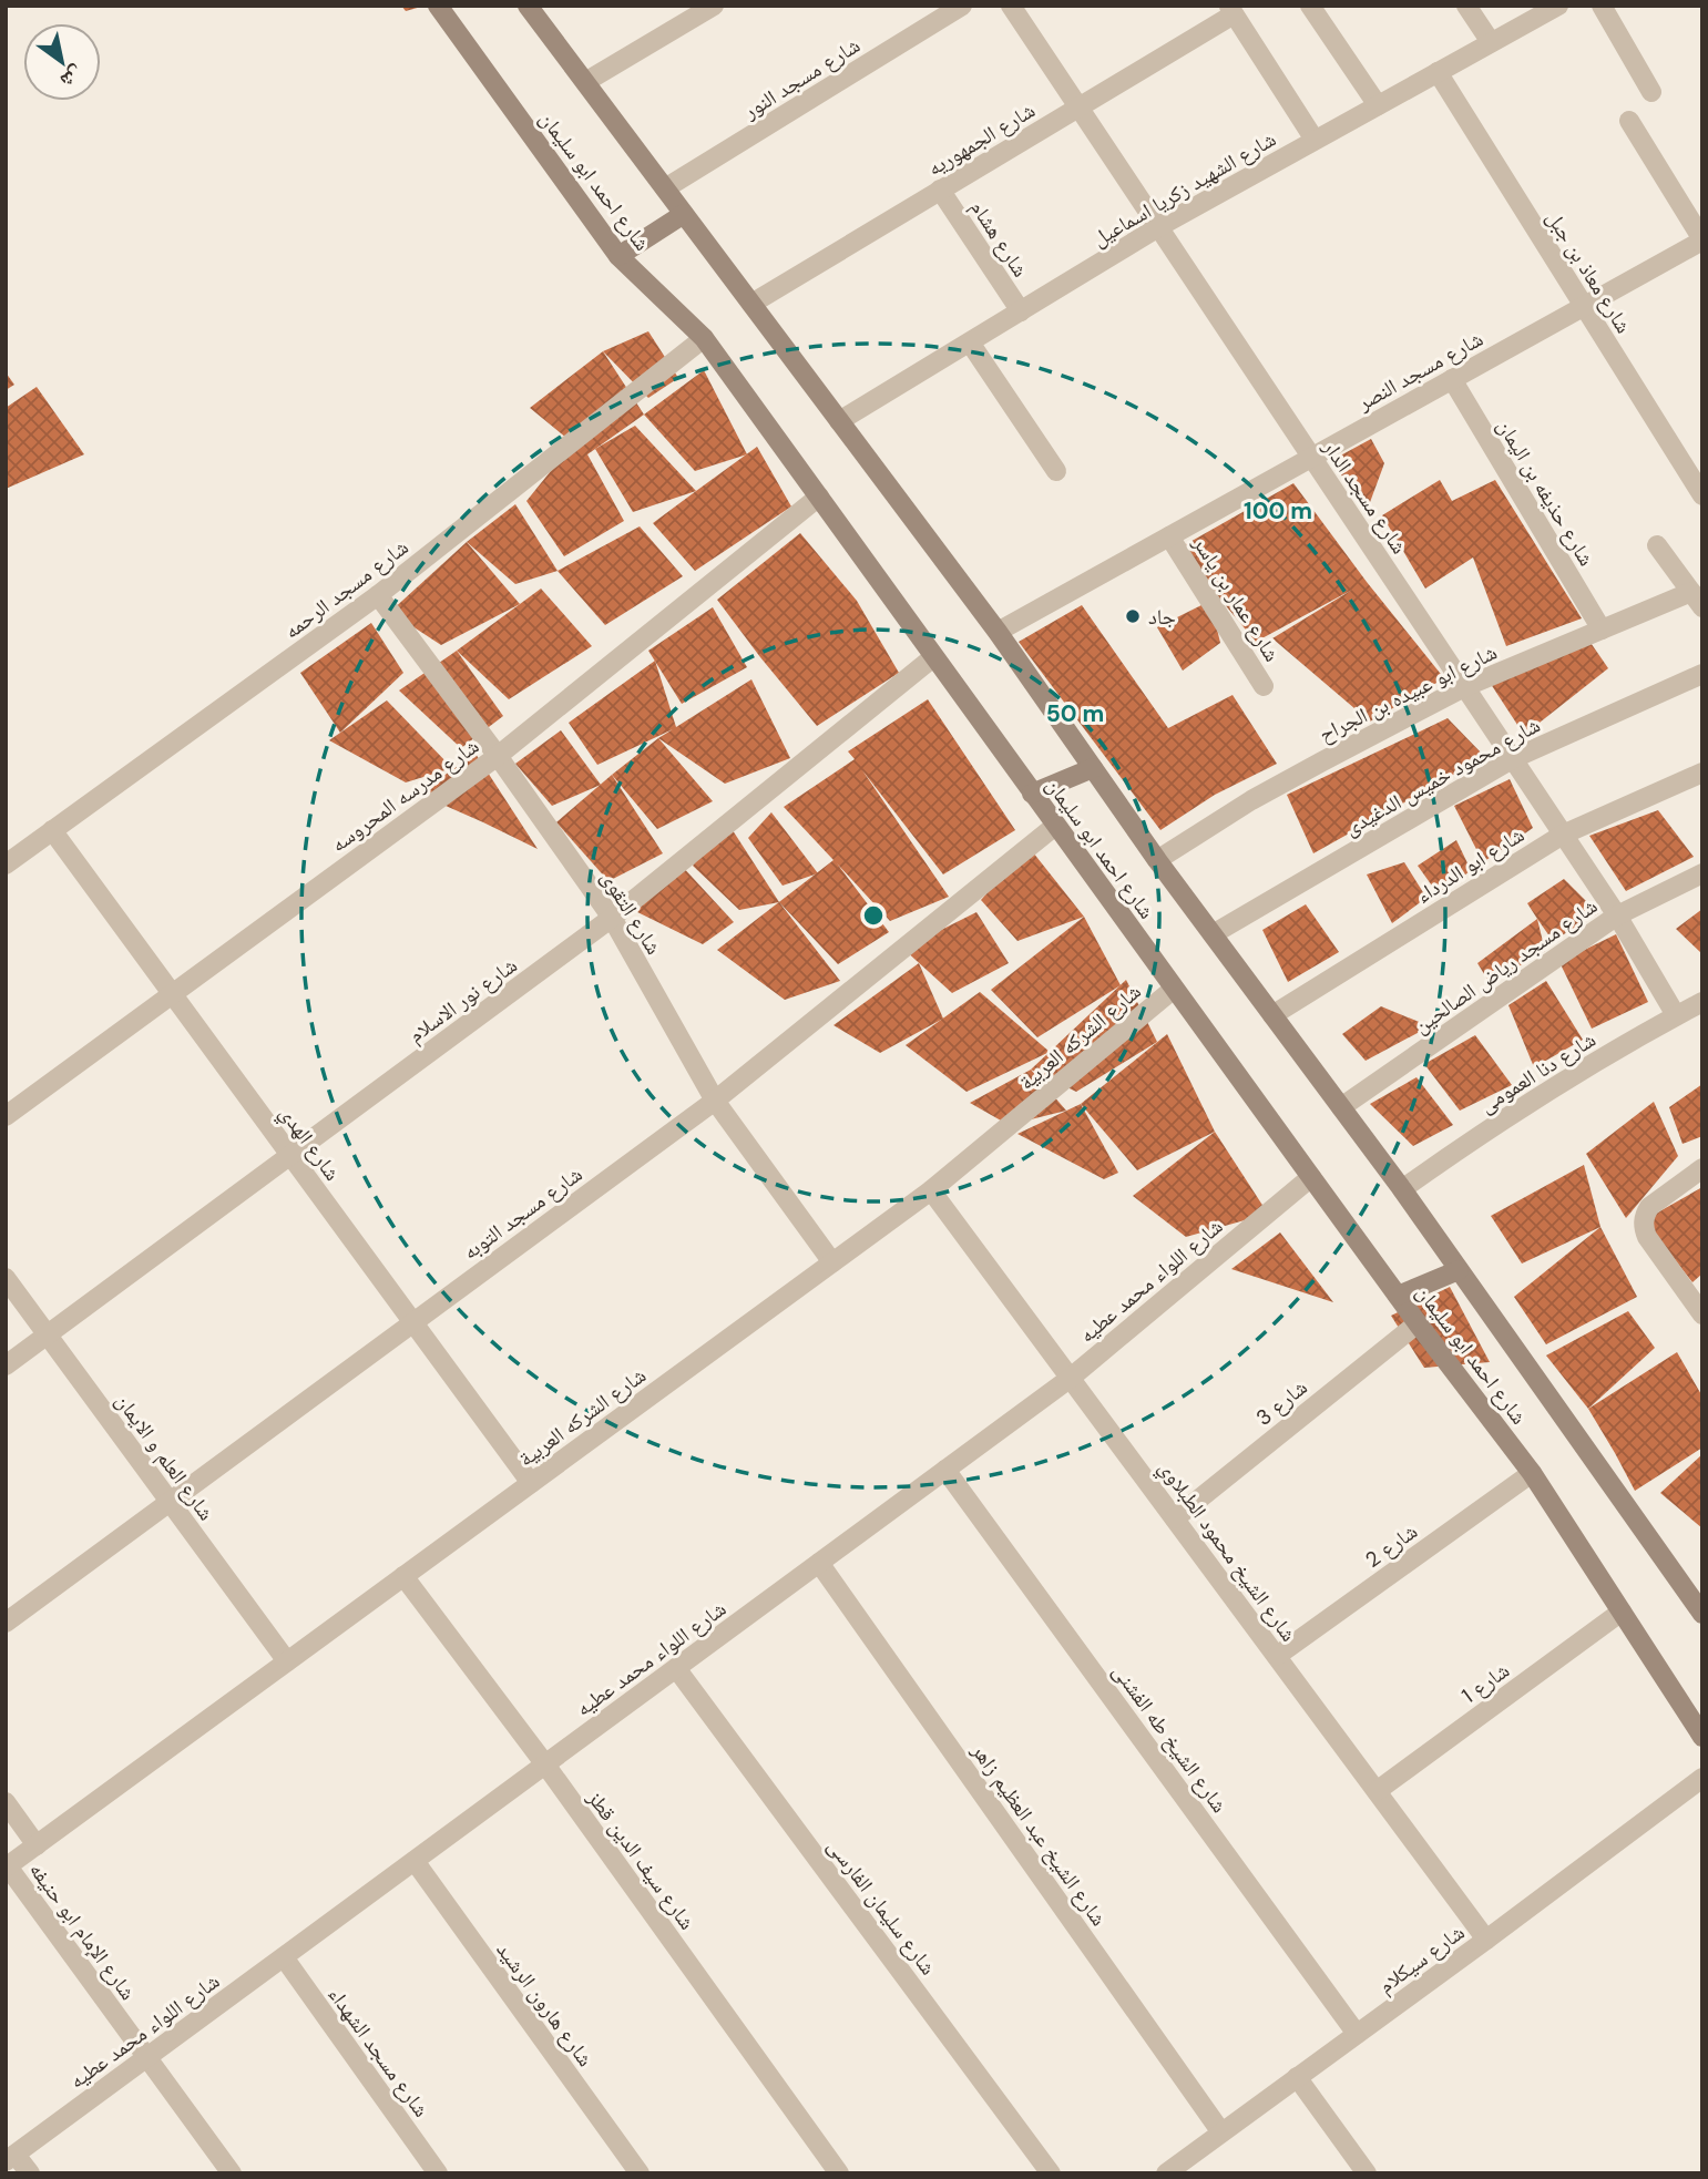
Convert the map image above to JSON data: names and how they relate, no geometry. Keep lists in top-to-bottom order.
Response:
{
  "streets": {
    "main road": ["شارع احمد ابو سليمان"],
    "street": [
      "شارع مسجد النور",
      "شارع الجمهوريه",
      "شارع الشهيد زكريا اسماعيل",
      "شارع هشام",
      "شارع معاذ بن جبل",
      "شارع مسجد النصر",
      "شارع حذيفه بن اليمان",
      "شارع مسجد الدار",
      "شارع مسجد الرحمه",
      "شارع عمار بن ياسر",
      "شارع ابو عبيده بن الجراح",
      "شارع محمود خميس الدغيدى",
      "شارع مدرسه المحروسه",
      "شارع ابو الدرداء",
      "شارع التقوى",
      "شارع مسجد رياض الصالحين",
      "شارع نور الاسلام",
      "شارع الشركه العربية",
      "شارع دنا العمومى",
      "شارع الهدي",
      "شارع مسجد التوبه",
      "شارع اللواء محمد عطيه",
      "شارع 3",
      "شارع العلم و الايمان",
      "شارع 2",
      "شارع الشيخ محمود الطبلاوي",
      "شارع 1",
      "شارع الشيخ طه الفشنى",
      "شارع الشيخ عبد العظيم زاهر",
      "شارع سيف الدين قطز",
      "شارع سليمان الفارسى",
      "شارع الإمام ابو حنيفه",
      "شارع سيكلام",
      "شارع هارون الرشيد",
      "شارع مسجد الشهداء"
    ]
  },
  "crossings": [
    ["شارع مسجد النور", "شارع احمد ابو سليمان"],
    ["شارع الجمهوريه", "شارع احمد ابو سليمان"],
    ["شارع الجمهوريه", "شارع هشام"],
    ["شارع الجمهوريه", "شارع مسجد الدار"],
    ["شارع احمد ابو سليمان", "شارع الشهيد زكريا اسماعيل"],
    ["شارع احمد ابو سليمان", "شارع مسجد النصر"],
    ["شارع احمد ابو سليمان", "شارع مسجد الرحمه"],
    ["شارع احمد ابو سليمان", "شارع ابو عبيده بن الجراح"],
    ["شارع احمد ابو سليمان", "شارع محمود خميس الدغيدى"],
    ["شارع احمد ابو سليمان", "شارع مدرسه المحروسه"],
    ["شارع احمد ابو سليمان", "شارع ابو الدرداء"],
    ["شارع احمد ابو سليمان", "شارع مسجد رياض الصالحين"],
    ["شارع احمد ابو سليمان", "شارع نور الاسلام"],
    ["شارع احمد ابو سليمان", "شارع الشركه العربية"],
    ["شارع احمد ابو سليمان", "شارع دنا العمومى"],
    ["شارع احمد ابو سليمان", "شارع مسجد التوبه"],
    ["شارع احمد ابو سليمان", "شارع اللواء محمد عطيه"],
    ["شارع احمد ابو سليمان", "شارع 3"],
    ["شارع احمد ابو سليمان", "شارع 2"],
    ["شارع احمد ابو سليمان", "شارع 1"],
    ["شارع الشهيد زكريا اسماعيل", "شارع هشام"],
    ["شارع الشهيد زكريا اسماعيل", "شارع معاذ بن جبل"],
    ["شارع الشهيد زكريا اسماعيل", "شارع مسجد الدار"],
    ["شارع معاذ بن جبل", "شارع مسجد النصر"],
    ["شارع مسجد النصر", "شارع حذيفه بن اليمان"],
    ["شارع مسجد النصر", "شارع مسجد الدار"],
    ["شارع مسجد النصر", "شارع عمار بن ياسر"],
    ["شارع حذيفه بن اليمان", "شارع ابو عبيده بن الجراح"],
    ["شارع مسجد الدار", "شارع ابو عبيده بن الجراح"],
    ["شارع مسجد الدار", "شارع محمود خميس الدغيدى"],
    ["شارع مسجد الدار", "شارع ابو الدرداء"],
    ["شارع مسجد الدار", "شارع مسجد رياض الصالحين"],
    ["شارع مسجد الدار", "شارع دنا العمومى"],
    ["شارع مسجد الرحمه", "شارع التقوى"],
    ["شارع مسجد الرحمه", "شارع الهدي"],
    ["شارع مدرسه المحروسه", "شارع التقوى"],
    ["شارع مدرسه المحروسه", "شارع الهدي"],
    ["شارع التقوى", "شارع نور الاسلام"],
    ["شارع التقوى", "شارع الشركه العربية"],
    ["شارع التقوى", "شارع مسجد التوبه"],
    ["شارع نور الاسلام", "شارع الهدي"],
    ["شارع نور الاسلام", "شارع العلم و الايمان"],
    ["شارع الشركه العربية", "شارع الهدي"],
    ["شارع الشركه العربية", "شارع العلم و الايمان"],
    ["شارع الشركه العربية", "شارع الشيخ محمود الطبلاوي"],
    ["شارع الشركه العربية", "شارع سيف الدين قطز"],
    ["شارع الشركه العربية", "شارع الإمام ابو حنيفه"],
    ["شارع الهدي", "شارع مسجد التوبه"],
    ["شارع مسجد التوبه", "شارع العلم و الايمان"],
    ["شارع اللواء محمد عطيه", "شارع الشيخ محمود الطبلاوي"],
    ["شارع اللواء محمد عطيه", "شارع الشيخ طه الفشنى"],
    ["شارع اللواء محمد عطيه", "شارع الشيخ عبد العظيم زاهر"],
    ["شارع اللواء محمد عطيه", "شارع سيف الدين قطز"],
    ["شارع اللواء محمد عطيه", "شارع سليمان الفارسى"],
    ["شارع اللواء محمد عطيه", "شارع الإمام ابو حنيفه"],
    ["شارع اللواء محمد عطيه", "شارع هارون الرشيد"],
    ["شارع اللواء محمد عطيه", "شارع مسجد الشهداء"],
    ["شارع 3", "شارع الشيخ محمود الطبلاوي"],
    ["شارع 2", "شارع الشيخ محمود الطبلاوي"],
    ["شارع الشيخ محمود الطبلاوي", "شارع 1"],
    ["شارع الشيخ محمود الطبلاوي", "شارع سيكلام"],
    ["شارع الشيخ طه الفشنى", "شارع سيكلام"],
    ["شارع الشيخ عبد العظيم زاهر", "شارع سيكلام"]
  ],
  "places": ["جاد"],
  "north": "bottom right",
  "rings": ["100 m", "50 m"]
}
